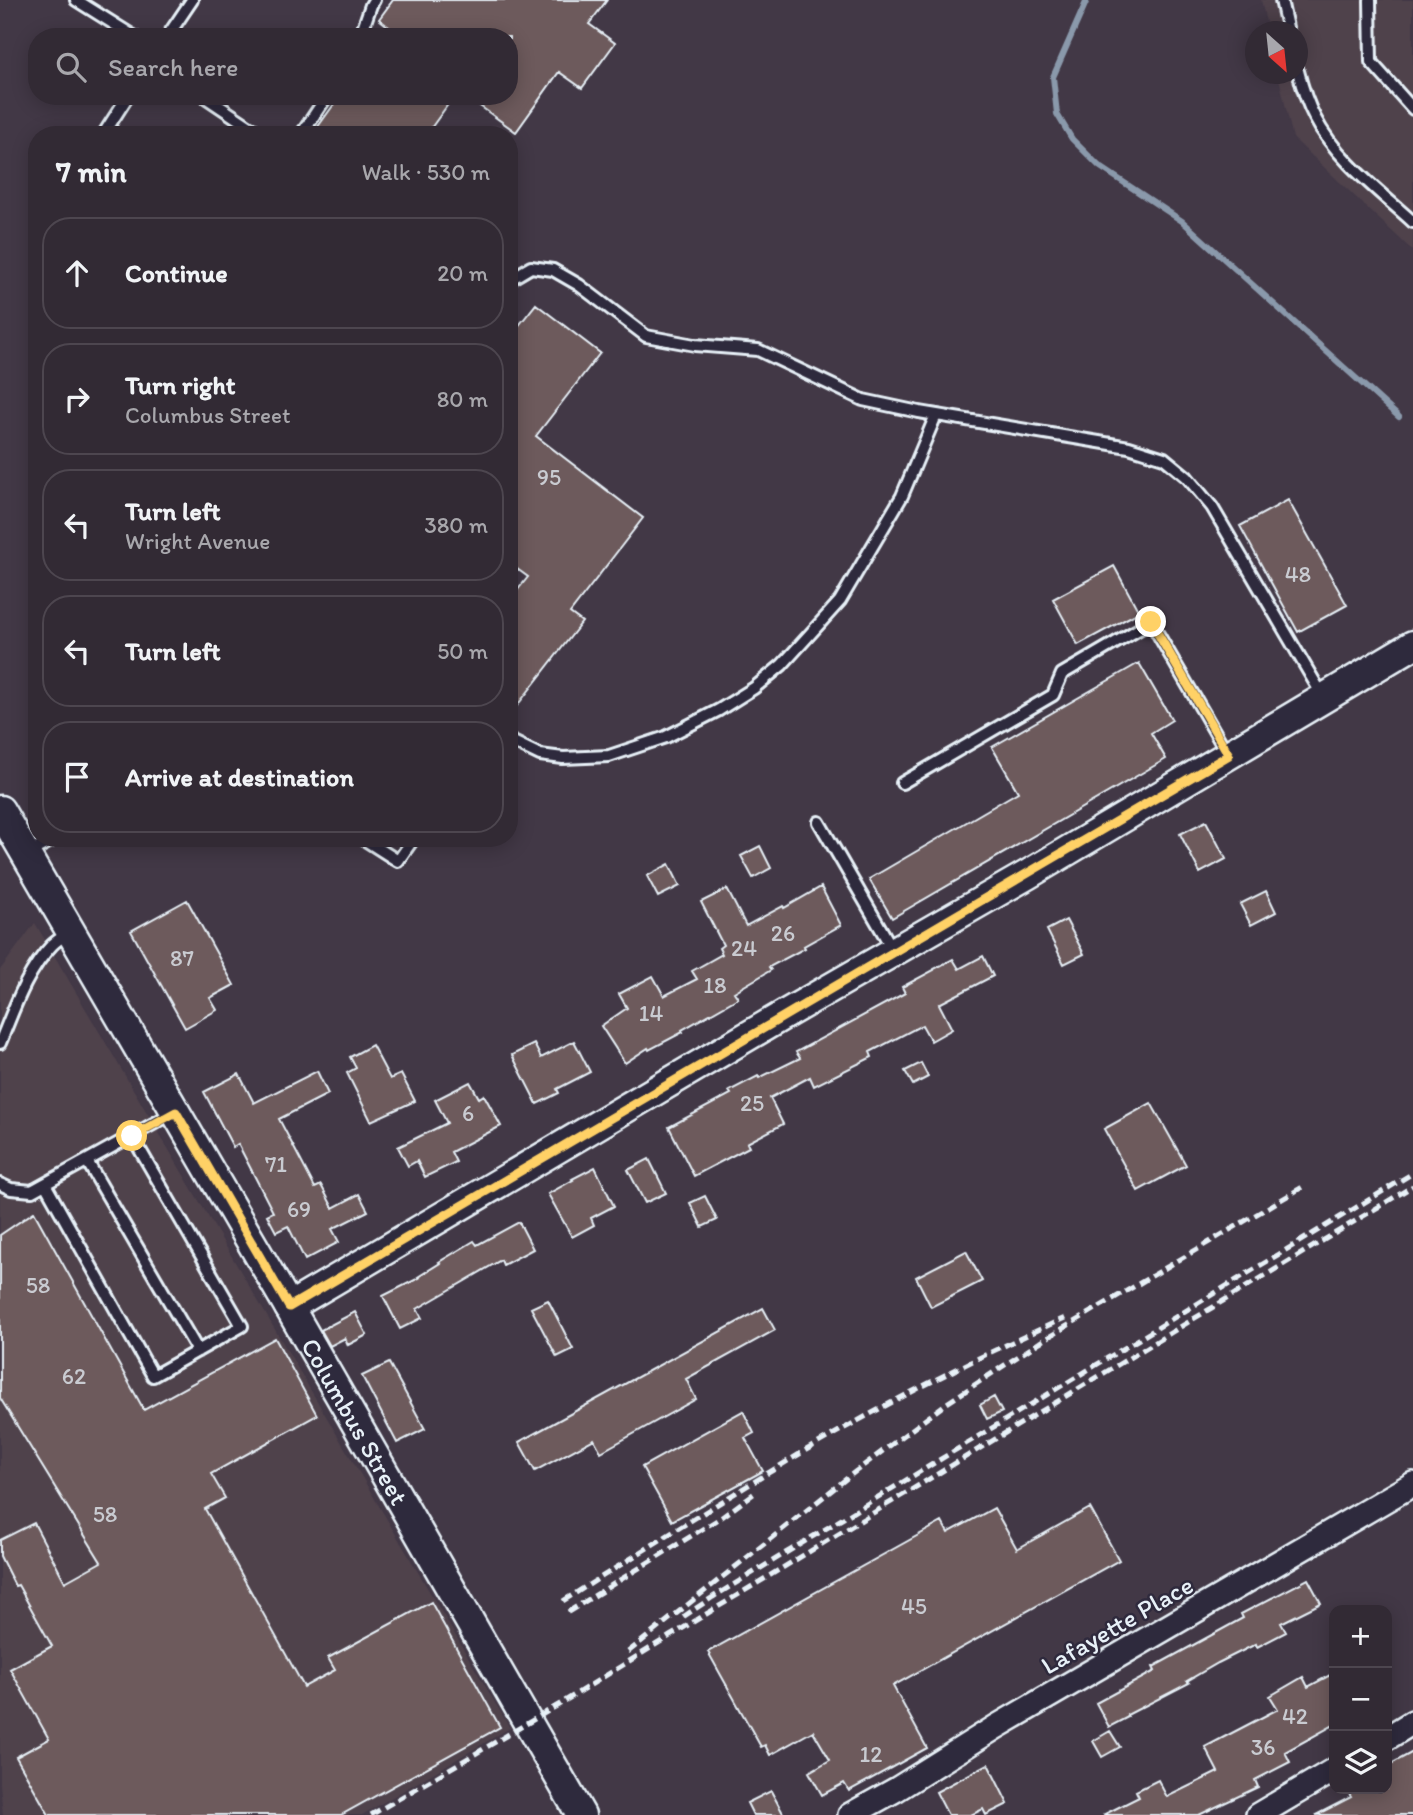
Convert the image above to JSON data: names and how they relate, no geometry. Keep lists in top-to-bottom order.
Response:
{
  "streets": {
    "street": ["Columbus Street", "Lafayette Place"]
  },
  "house_numbers": [
    "95",
    "48",
    "26",
    "24",
    "87",
    "18",
    "14",
    "25",
    "6",
    "71",
    "69",
    "58",
    "62",
    "58",
    "45",
    "42",
    "36",
    "12"
  ],
  "north": "bottom right",
  "page": {
    "search": "Search here",
    "heading": ["7 min", "Walk · 530 m"],
    "list": [
      ["Continue", "20 m"],
      ["Turn right", "Columbus Street", "80 m"],
      ["Turn left", "Wright Avenue", "380 m"],
      ["Turn left", "50 m"],
      "Arrive at destination"
    ],
    "map_buttons": ["+", "−"]
  }
}
